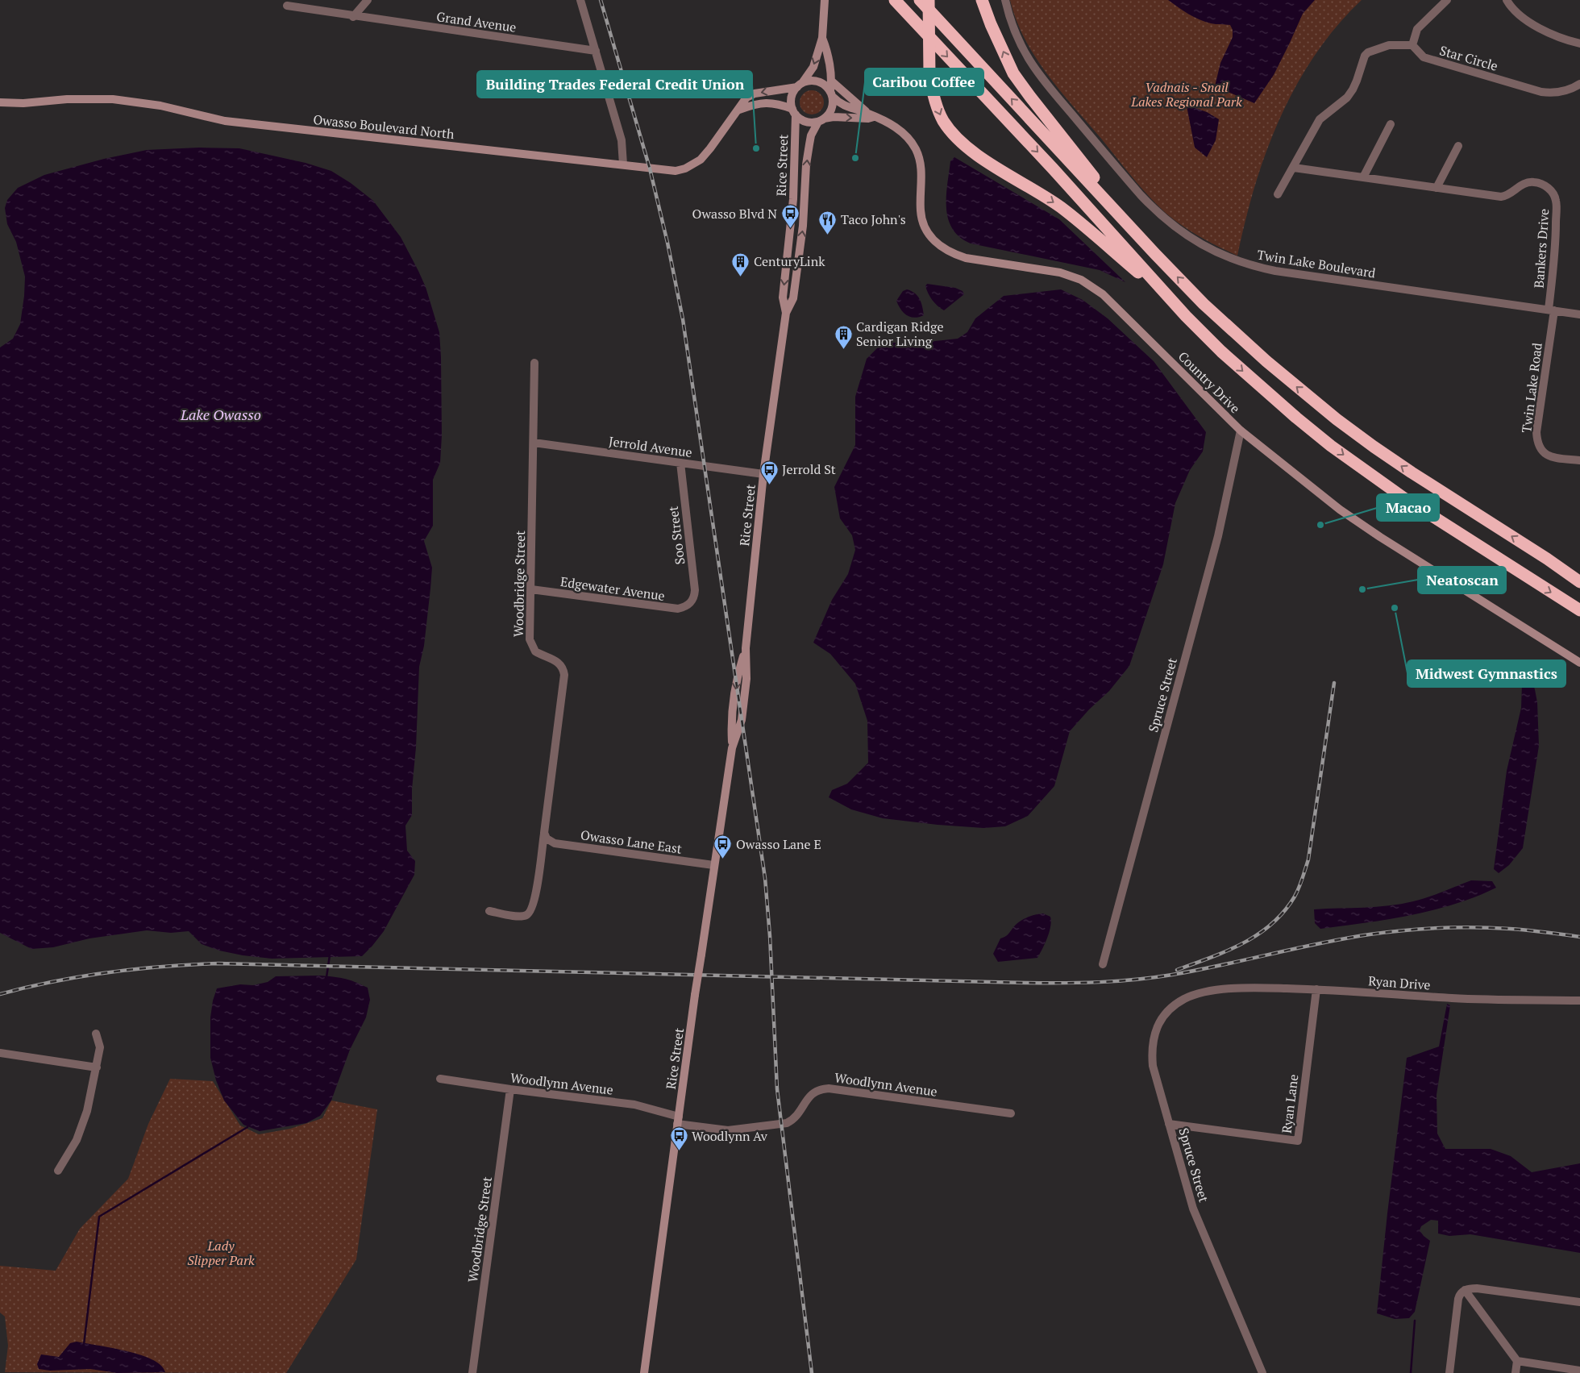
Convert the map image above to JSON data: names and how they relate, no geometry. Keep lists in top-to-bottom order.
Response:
{
  "streets": {
    "street": [
      "Grand Avenue",
      "Star Circle",
      "Owasso Boulevard North",
      "Rice Street",
      "Bankers Drive",
      "Twin Lake Boulevard",
      "Country Drive",
      "Twin Lake Road",
      "Jerrold Avenue",
      "Soo Street",
      "Woodbridge Street",
      "Edgewater Avenue",
      "Spruce Street",
      "Owasso Lane East",
      "Ryan Drive",
      "Woodlynn Avenue",
      "Ryan Lane"
    ]
  },
  "crossings": [
    ["Owasso Boulevard North", "Rice Street"],
    ["Owasso Boulevard North", "Country Drive"],
    ["Rice Street", "Country Drive"],
    ["Rice Street", "Jerrold Avenue"],
    ["Rice Street", "Owasso Lane East"],
    ["Rice Street", "Woodlynn Avenue"],
    ["Bankers Drive", "Twin Lake Boulevard"],
    ["Bankers Drive", "Twin Lake Road"],
    ["Twin Lake Boulevard", "Twin Lake Road"],
    ["Country Drive", "Spruce Street"],
    ["Jerrold Avenue", "Soo Street"],
    ["Jerrold Avenue", "Woodbridge Street"],
    ["Soo Street", "Edgewater Avenue"],
    ["Woodbridge Street", "Edgewater Avenue"],
    ["Woodbridge Street", "Owasso Lane East"],
    ["Woodbridge Street", "Woodlynn Avenue"],
    ["Spruce Street", "Ryan Drive"],
    ["Spruce Street", "Ryan Lane"],
    ["Ryan Drive", "Ryan Lane"]
  ],
  "water": ["Lake Owasso"],
  "parks": ["Vadnais - Snail Lakes Regional Park", "Lady Slipper Park"],
  "places": {
    "other": [
      "Building Trades Federal Credit Union",
      "Caribou Coffee",
      "Macao",
      "Neatoscan",
      "Midwest Gymnastics"
    ],
    "bus stop": [
      "Owasso Blvd N",
      "Jerrold St",
      "Owasso Lane E",
      "Woodlynn Av"
    ],
    "restaurant": ["Taco John's"],
    "building": ["CenturyLink", "Cardigan Ridge Senior Living"]
  }
}
